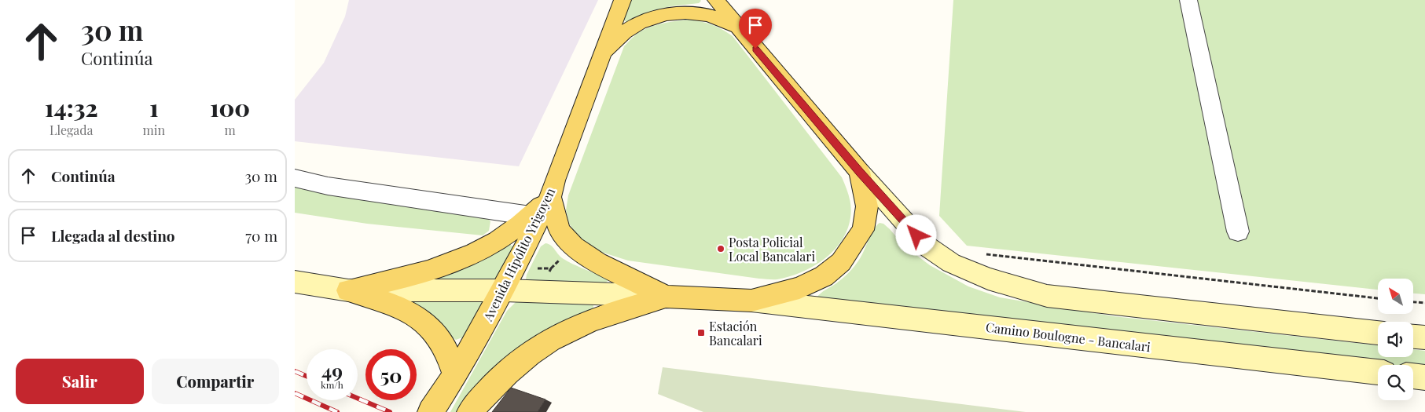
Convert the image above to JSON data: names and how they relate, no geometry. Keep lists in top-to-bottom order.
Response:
{
  "streets": {
    "main road": ["Avenida Hipólito Yrigoyen", "Camino Boulogne - Bancalari"]
  },
  "places": {
    "other": ["Posta Policial Local Bancalari"],
    "transit": ["Estación Bancalari"]
  },
  "north": "top left",
  "page": {
    "turn": ["30 m", "Continúa"],
    "eta": [
      "14:32",
      "Llegada",
      "1",
      "min",
      "100",
      "m"
    ],
    "list": [
      {
        "name": "Continúa",
        "value": "30 m"
      },
      {
        "name": "Llegada al destino",
        "value": "70 m"
      }
    ],
    "speed": "49 km/h",
    "limit": "50",
    "buttons": ["Salir", "Compartir"]
  }
}
